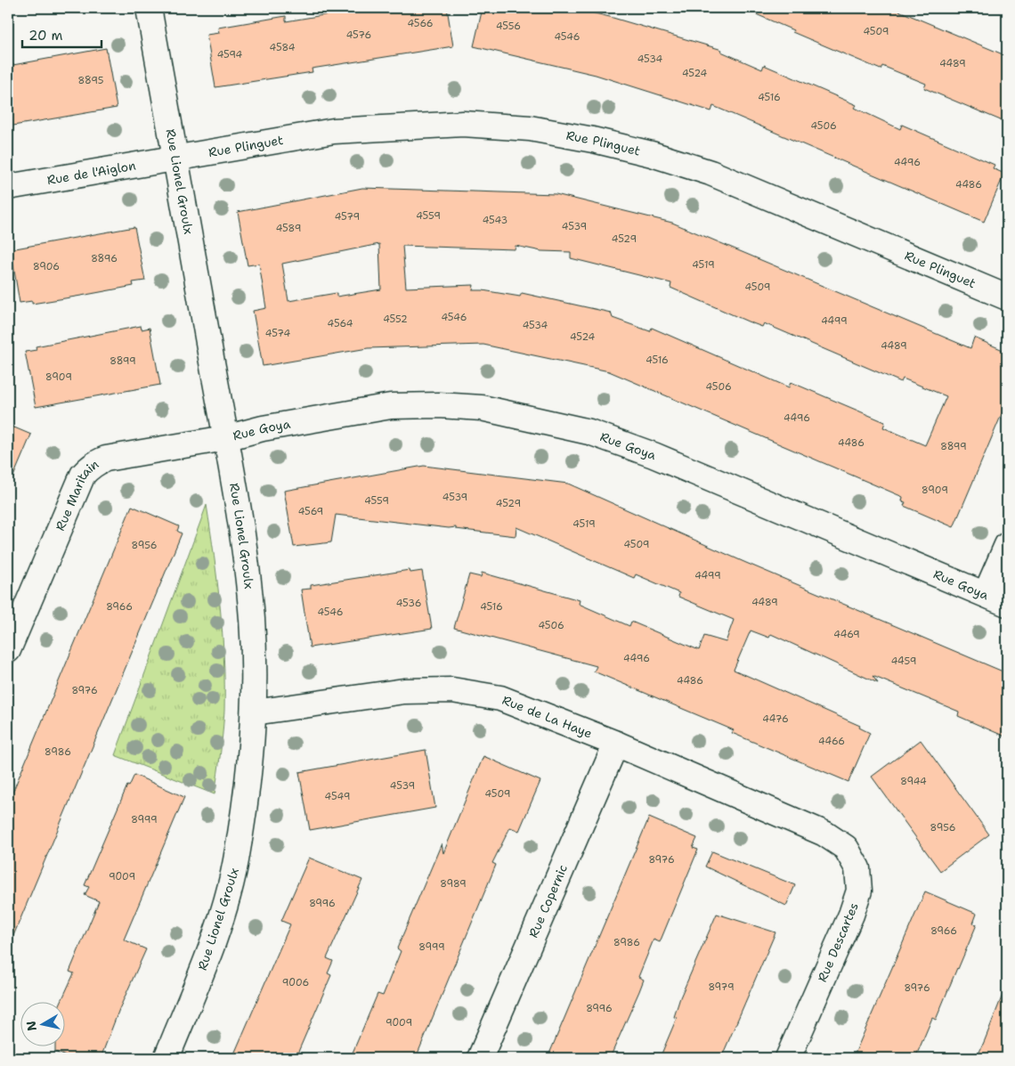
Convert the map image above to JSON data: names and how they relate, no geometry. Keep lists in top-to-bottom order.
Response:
{
  "streets": {
    "street": [
      "Rue Plinguet",
      "Rue de l'Aiglon",
      "Rue Lionel Groulx",
      "Rue Goya",
      "Rue Maritain",
      "Rue de La Haye",
      "Rue Copernic",
      "Rue Descartes"
    ]
  },
  "crossings": [
    ["Rue Plinguet", "Rue de l'Aiglon"],
    ["Rue Plinguet", "Rue Lionel Groulx"],
    ["Rue de l'Aiglon", "Rue Lionel Groulx"],
    ["Rue Lionel Groulx", "Rue Goya"],
    ["Rue Lionel Groulx", "Rue Maritain"],
    ["Rue Lionel Groulx", "Rue de La Haye"],
    ["Rue Goya", "Rue Maritain"],
    ["Rue de La Haye", "Rue Copernic"],
    ["Rue de La Haye", "Rue Descartes"]
  ],
  "house_numbers": [
    "4566",
    "4556",
    "4509",
    "4576",
    "4546",
    "4584",
    "4594",
    "4534",
    "4489",
    "4524",
    "8895",
    "4516",
    "4506",
    "4496",
    "4486",
    "4559",
    "4579",
    "4543",
    "4539",
    "4589",
    "4529",
    "8896",
    "4519",
    "8906",
    "4509",
    "4546",
    "4552",
    "4499",
    "4564",
    "4534",
    "4574",
    "4524",
    "4489",
    "4516",
    "8899",
    "8909",
    "4506",
    "4496",
    "4486",
    "8899",
    "8909",
    "4539",
    "4559",
    "4529",
    "4569",
    "4519",
    "4509",
    "8956",
    "4499",
    "4489",
    "4536",
    "8966",
    "4516",
    "4546",
    "4506",
    "4469",
    "4496",
    "4459",
    "4486",
    "8976",
    "4476",
    "4466",
    "8986",
    "8944",
    "4539",
    "4509",
    "4549",
    "8999",
    "8956",
    "8976",
    "9009",
    "8989",
    "8996",
    "8966",
    "8986",
    "8999",
    "9006",
    "8979",
    "8976",
    "8996",
    "9009"
  ],
  "scale_bar": "20 m",
  "north": "left"
}
